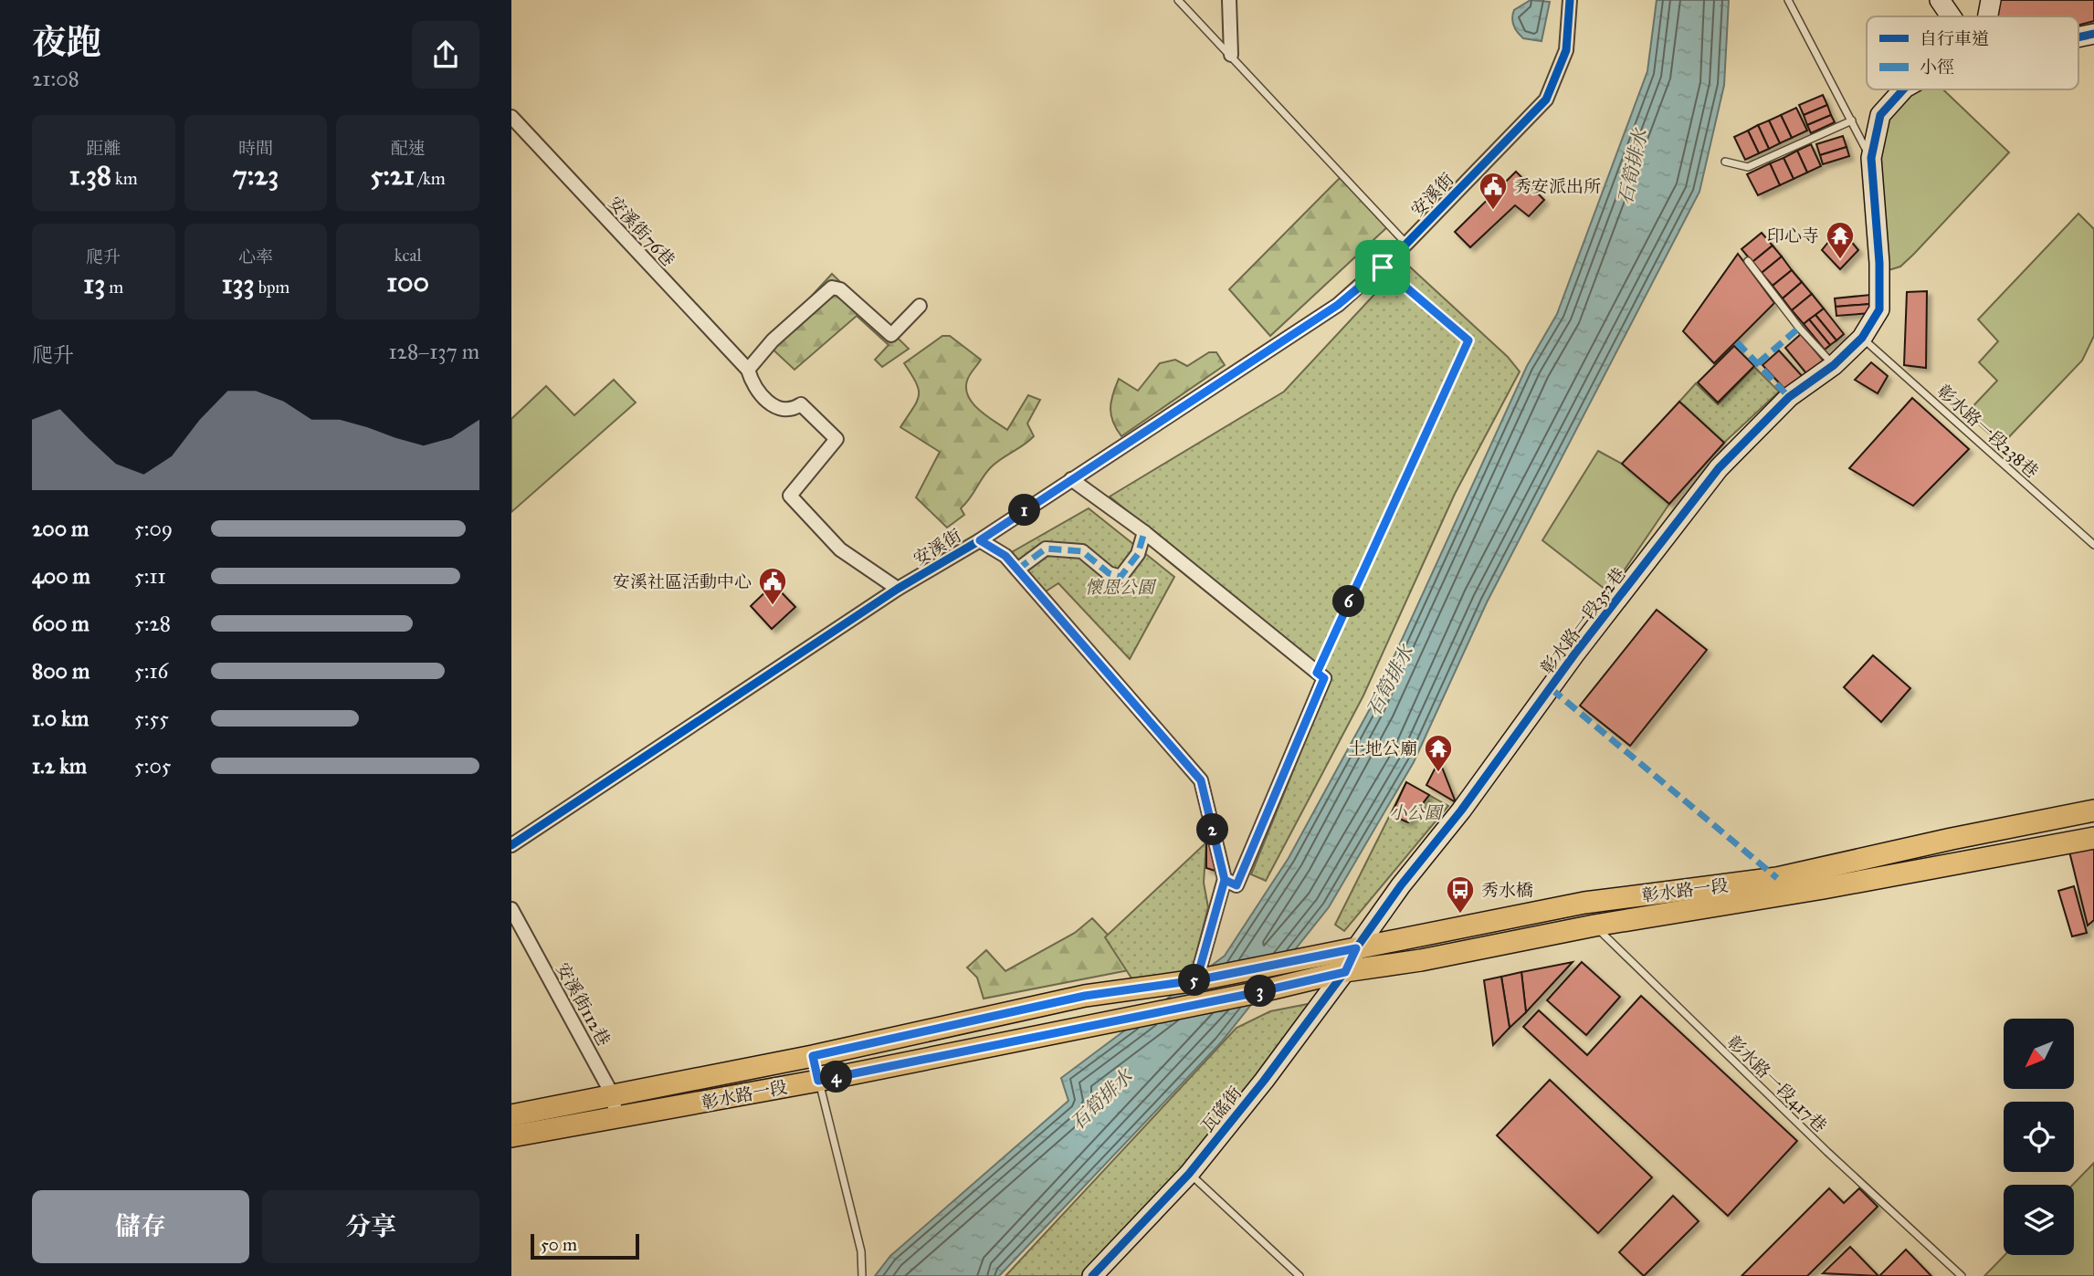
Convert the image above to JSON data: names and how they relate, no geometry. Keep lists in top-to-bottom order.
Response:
{
  "streets": {
    "main road": ["彰水路一段"],
    "street": [
      "安溪街",
      "安溪街76巷",
      "彰水路一段352巷",
      "安溪街112巷",
      "瓦磘街"
    ],
    "lane": ["彰水路一段238巷", "彰水路一段417巷"]
  },
  "crossings": [
    ["安溪街", "安溪街76巷"],
    ["彰水路一段238巷", "彰水路一段352巷"],
    ["彰水路一段352巷", "彰水路一段"],
    ["彰水路一段352巷", "瓦磘街"],
    ["彰水路一段", "安溪街112巷"],
    ["彰水路一段", "彰水路一段417巷"],
    ["彰水路一段", "瓦磘街"]
  ],
  "water": ["石筍排水"],
  "parks": ["懷恩公園", "小公園"],
  "places": {
    "public building": ["秀安派出所", "安溪社區活動中心"],
    "temple": ["印心寺", "土地公廟"],
    "bus stop": ["秀水橋"]
  },
  "legend": ["自行車道", "小徑"],
  "scale_bar": "50 m",
  "north": "bottom left",
  "page": {
    "heading": ["夜跑", "21:08"],
    "stats": [
      ["距離", "1.38 km"],
      ["時間", "7:23"],
      ["配速", "5:21 /km"],
      ["爬升", "13 m"],
      ["心率", "133 bpm"],
      ["kcal", "100"]
    ],
    "chart": ["爬升", "128–137 m"],
    "pins": [
      "1",
      "6",
      "2",
      "5",
      "3",
      "4"
    ],
    "list": [
      {
        "name": "200 m",
        "note": "5:09"
      },
      {
        "name": "400 m",
        "note": "5:11"
      },
      {
        "name": "600 m",
        "note": "5:28"
      },
      {
        "name": "800 m",
        "note": "5:16"
      },
      {
        "name": "1.0 km",
        "note": "5:55"
      },
      {
        "name": "1.2 km",
        "note": "5:05"
      }
    ],
    "buttons": ["儲存", "分享"],
    "scale": "50 m"
  }
}
